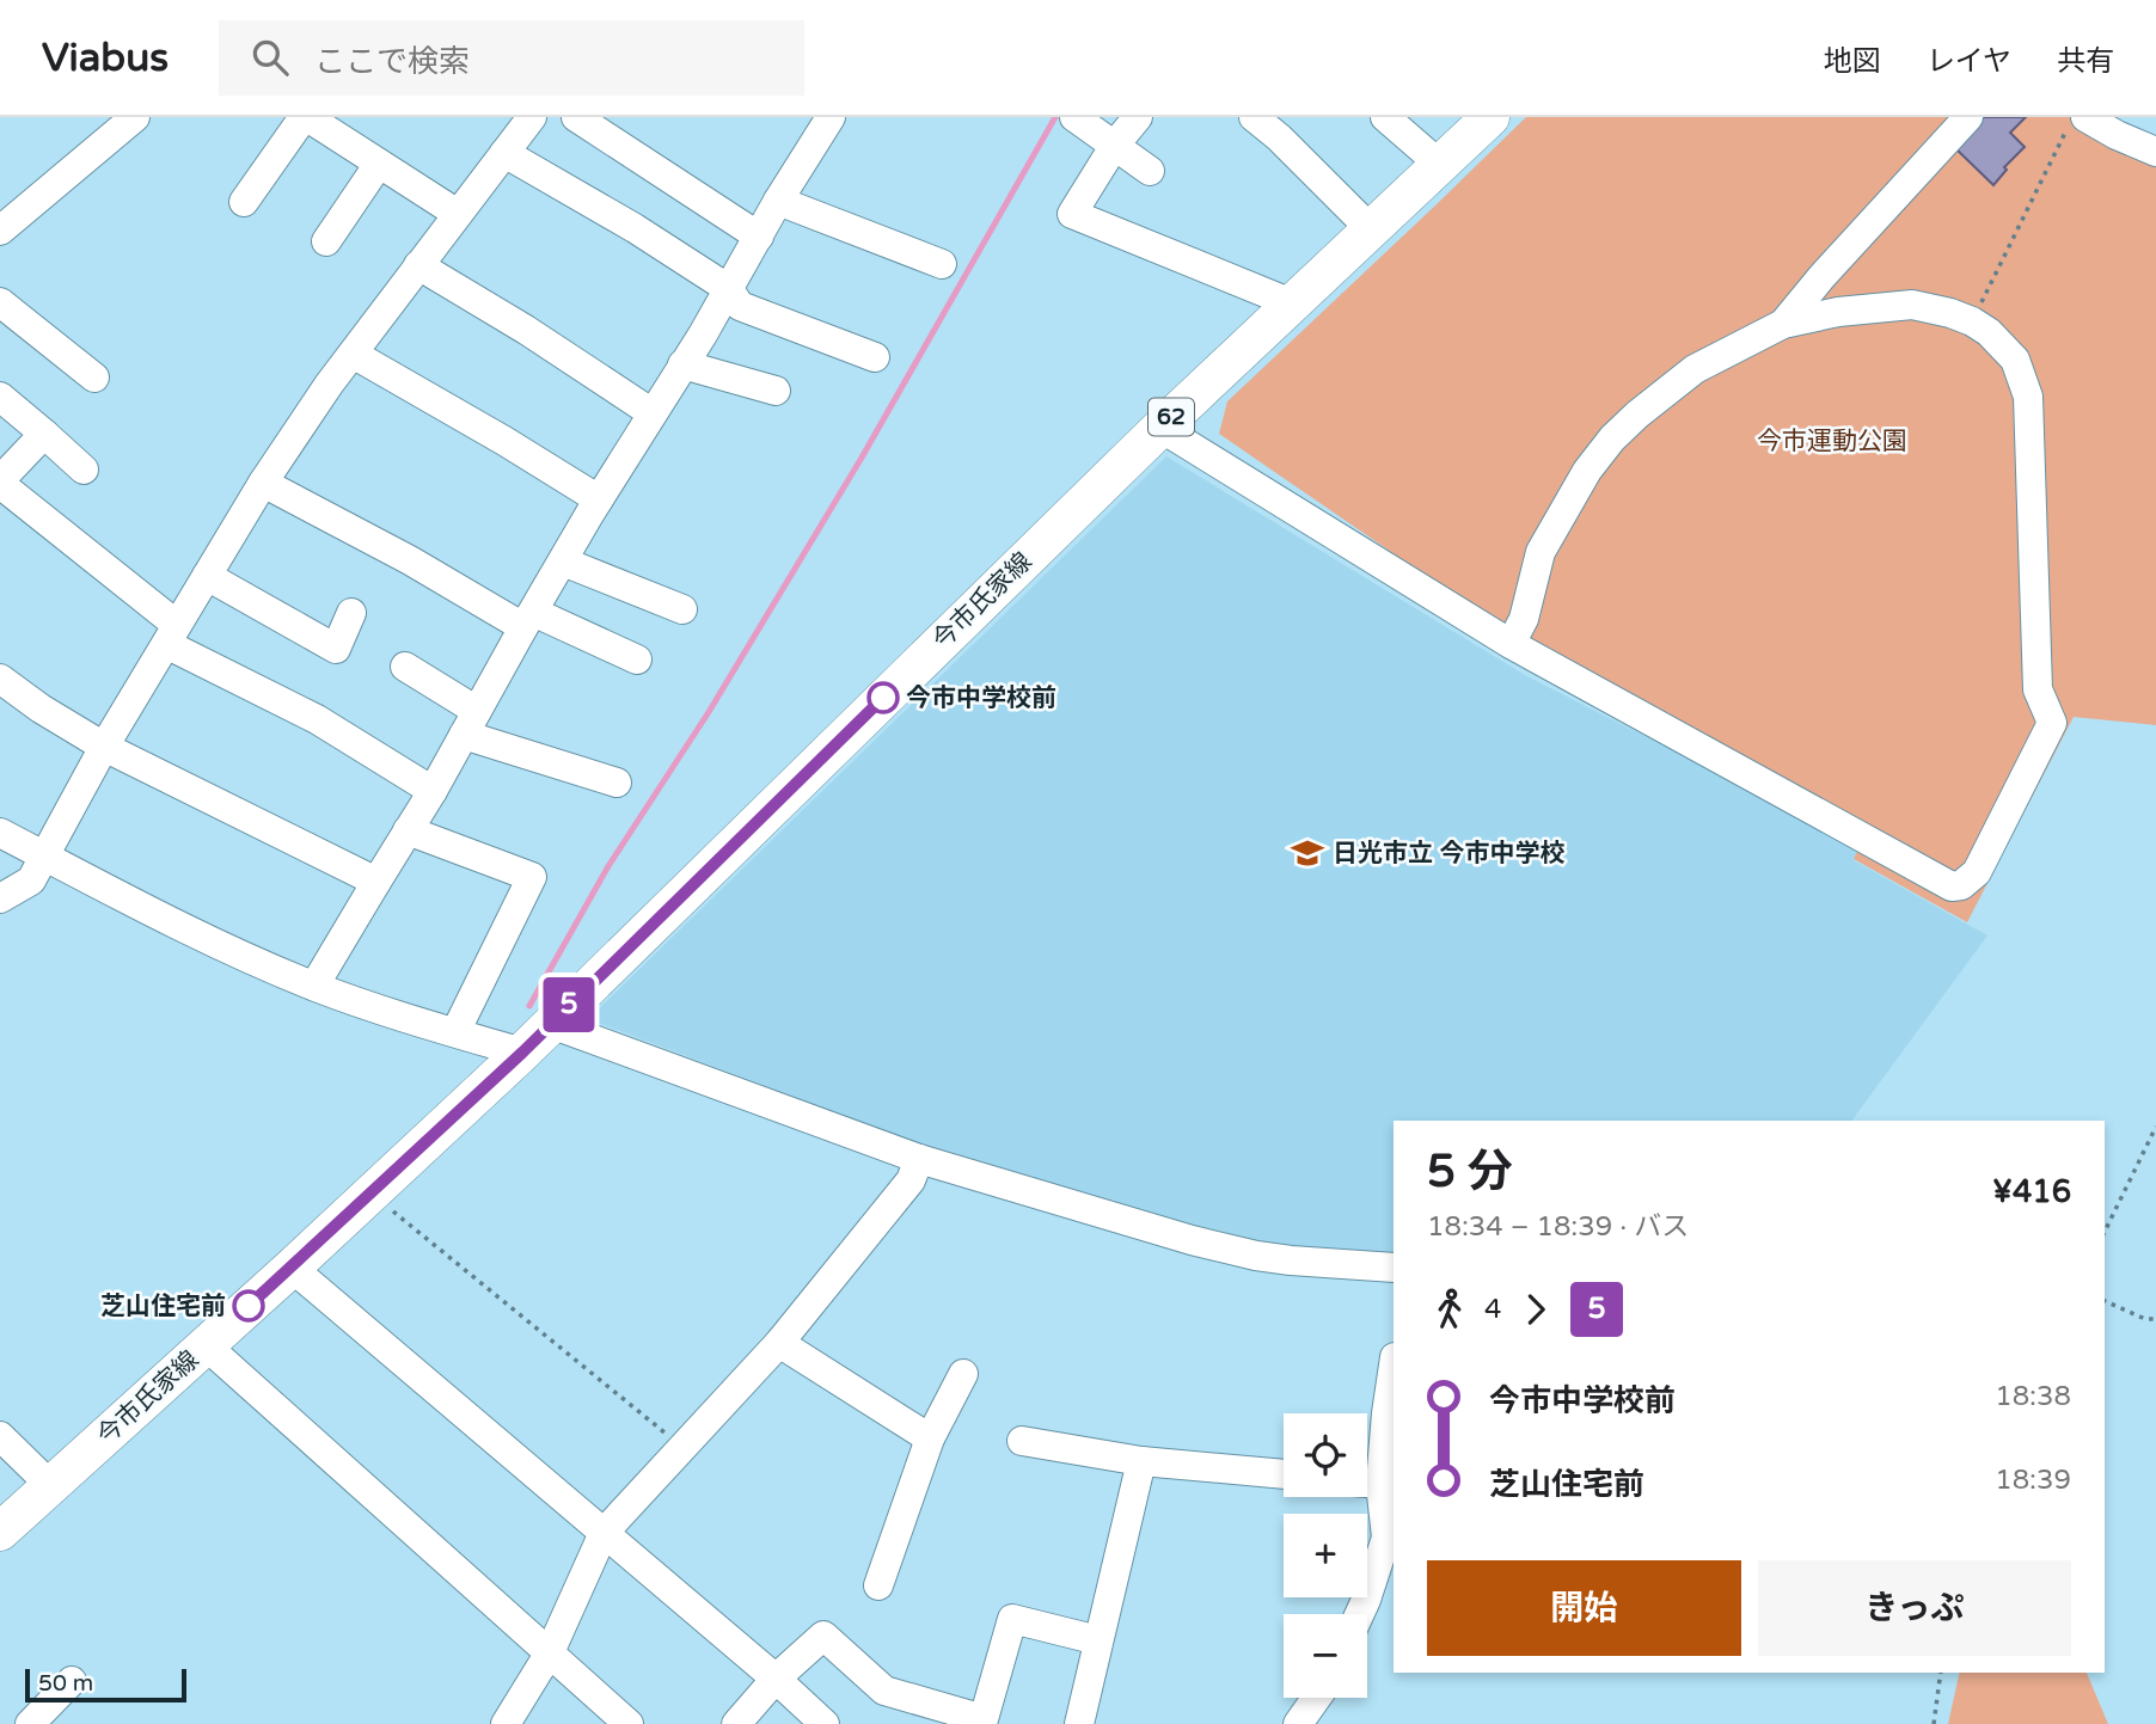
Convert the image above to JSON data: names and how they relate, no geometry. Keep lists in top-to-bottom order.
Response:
{
  "streets": {
    "main road": ["62", "今市氏家線"]
  },
  "parks": ["今市運動公園"],
  "places": {
    "other": ["今市中学校前", "芝山住宅前"],
    "school or university": ["日光市立 今市中学校"]
  },
  "lines": ["bus line 5"],
  "scale_bar": "50 m",
  "page": {
    "header": "Viabus",
    "search": "ここで検索",
    "nav": ["地図", "レイヤ", "共有"],
    "on_map": "5",
    "heading": ["5 分", "18:34 – 18:39 · バス", "¥416"],
    "legs": ["4", "5"],
    "list": [
      {
        "name": "今市中学校前",
        "value": "18:38"
      },
      {
        "name": "芝山住宅前",
        "value": "18:39"
      }
    ],
    "map_buttons": ["+", "−"],
    "buttons": ["開始", "きっぷ"],
    "scale": "50 m"
  }
}
